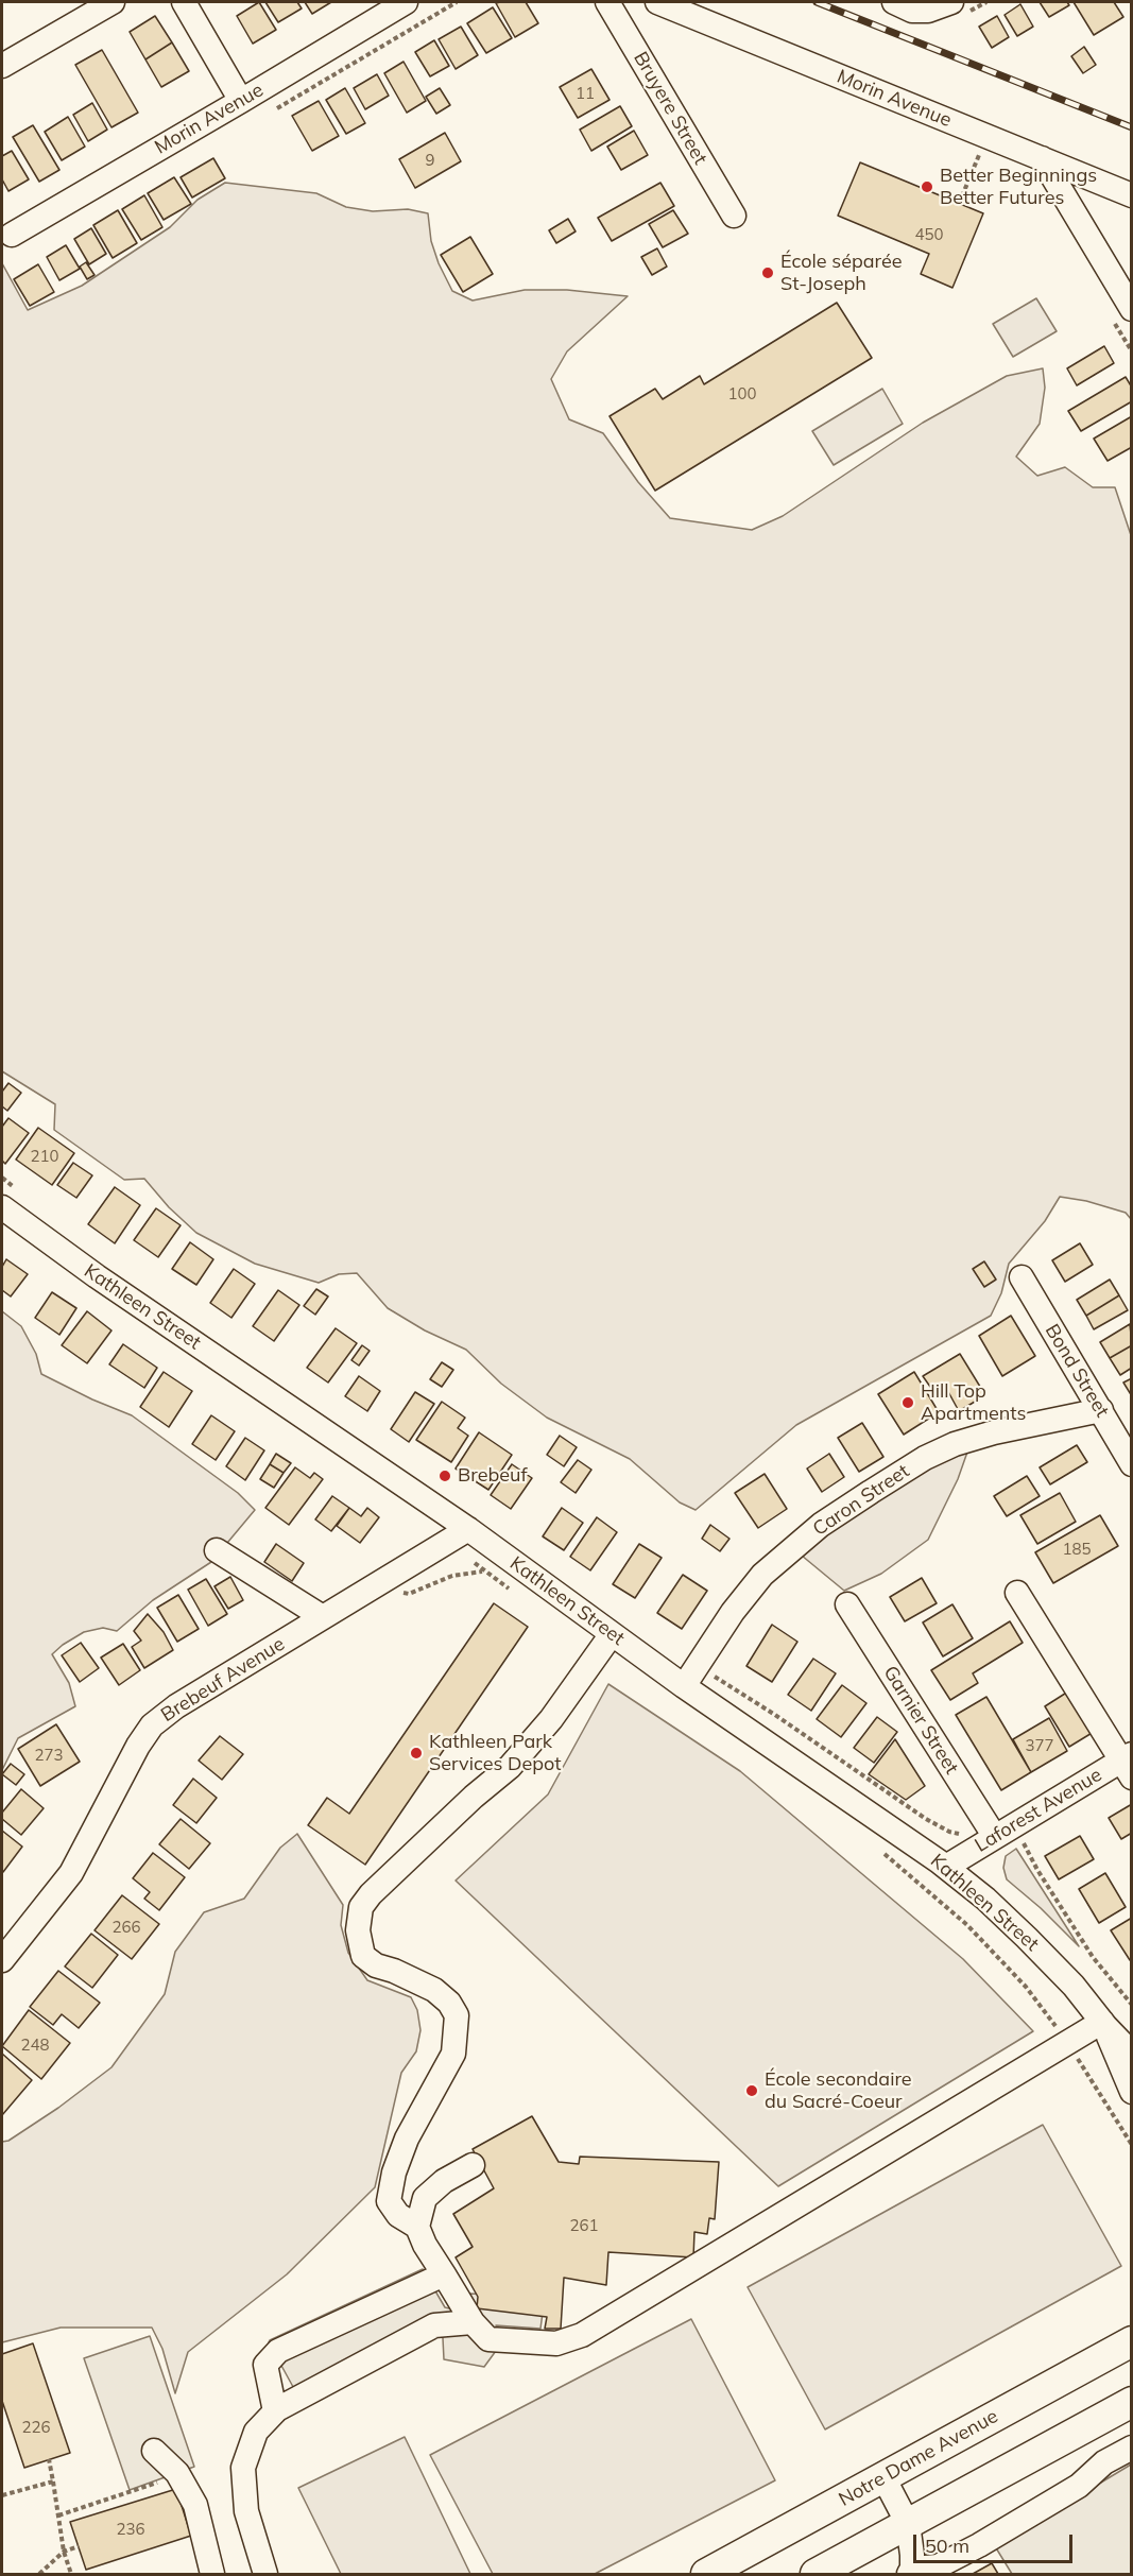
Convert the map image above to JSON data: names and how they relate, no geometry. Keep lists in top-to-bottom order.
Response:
{
  "streets": {
    "main road": ["Notre Dame Avenue"],
    "street": [
      "Morin Avenue",
      "Bruyere Street",
      "Kathleen Street",
      "Bond Street",
      "Caron Street",
      "Brebeuf Avenue",
      "Garnier Street",
      "Laforest Avenue"
    ]
  },
  "crossings": [
    ["Kathleen Street", "Caron Street"],
    ["Kathleen Street", "Brebeuf Avenue"],
    ["Kathleen Street", "Laforest Avenue"],
    ["Bond Street", "Caron Street"],
    ["Garnier Street", "Laforest Avenue"]
  ],
  "places": [
    "Better Beginnings Better Futures",
    "École séparée St-Joseph",
    "Hill Top Apartments",
    "Brebeuf",
    "Kathleen Park Services Depot",
    "École secondaire du Sacré-Coeur"
  ],
  "house_numbers": [
    "11",
    "9",
    "450",
    "100",
    "210",
    "185",
    "377",
    "273",
    "266",
    "248",
    "261",
    "226",
    "236"
  ],
  "scale_bar": "50 m"
}
